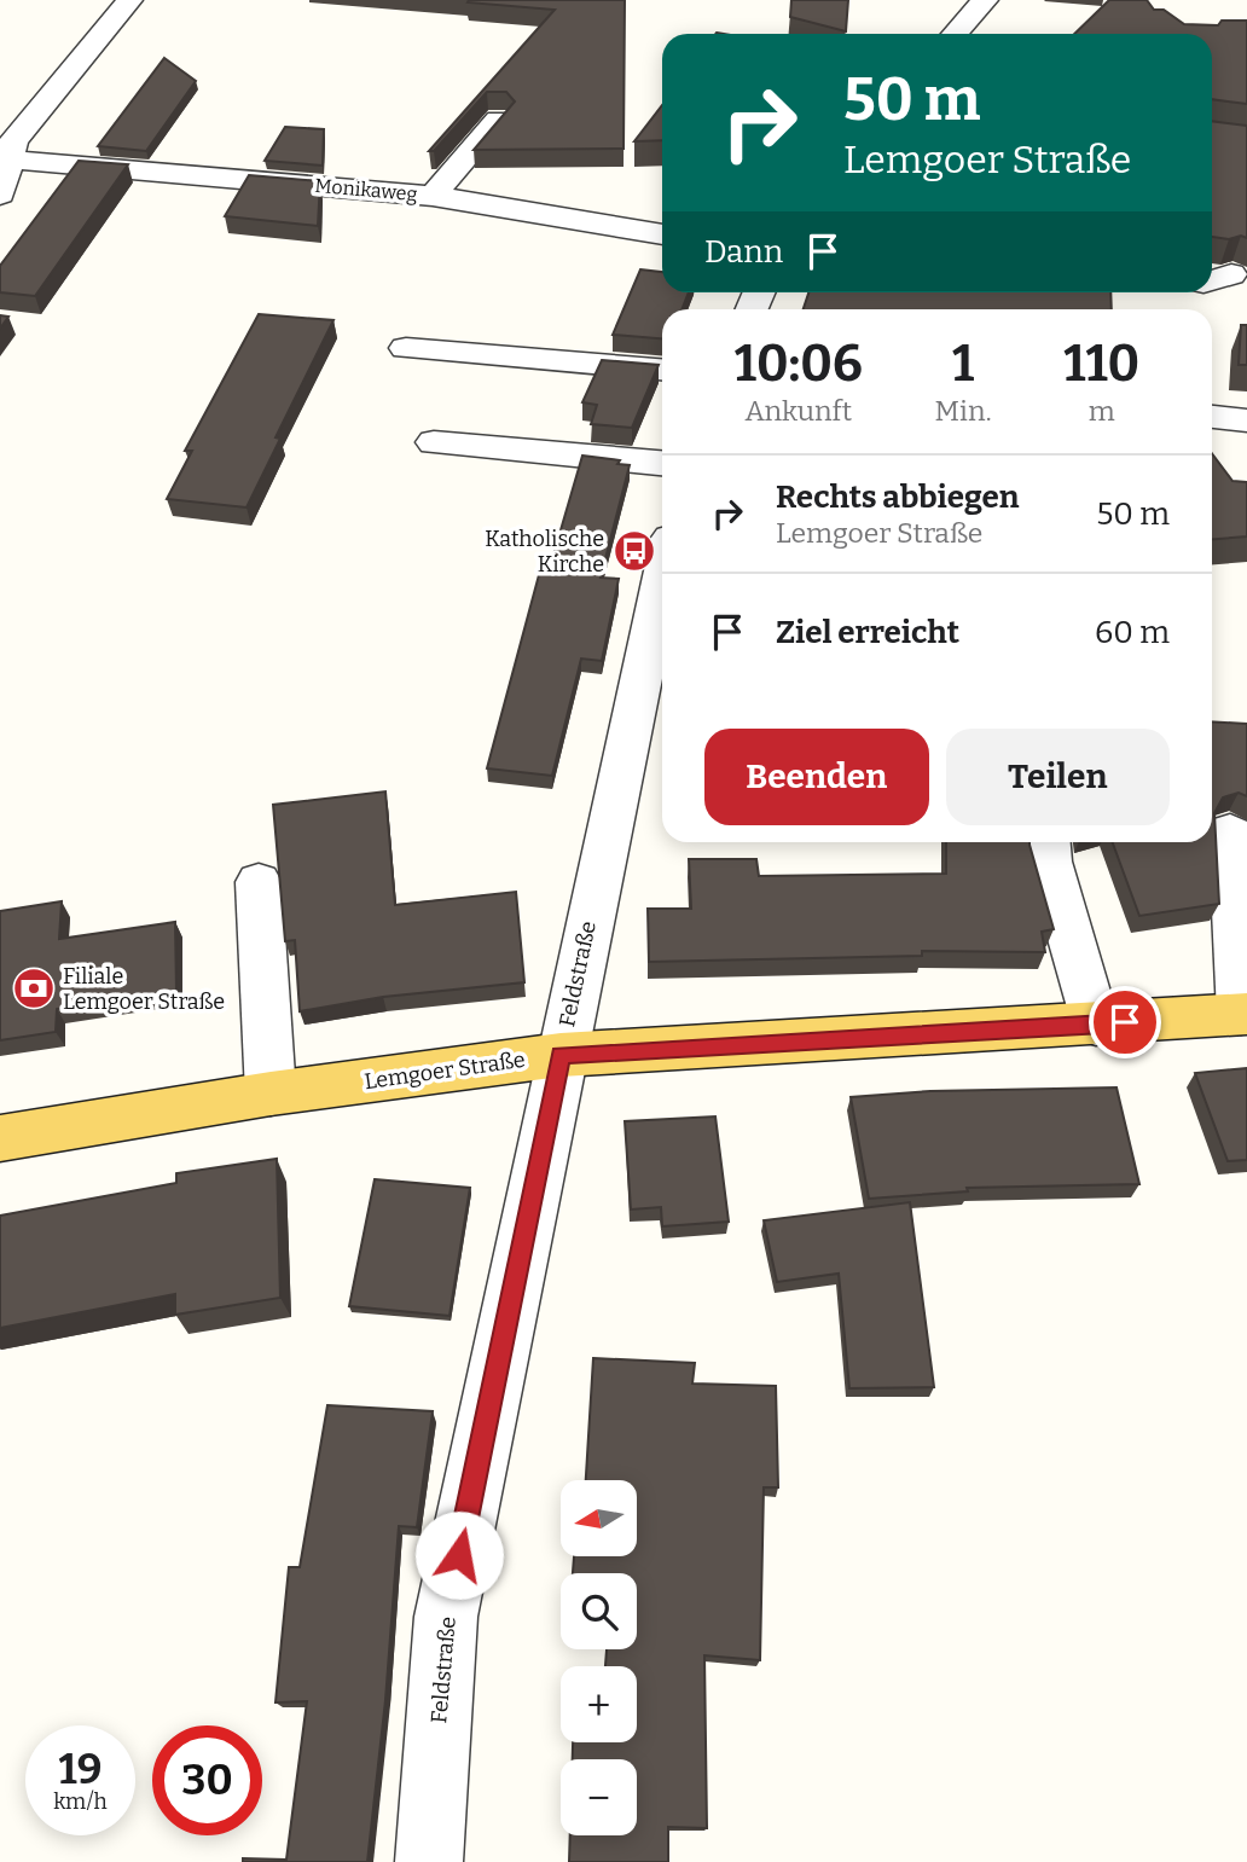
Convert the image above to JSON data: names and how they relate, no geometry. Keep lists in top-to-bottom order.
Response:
{
  "streets": {
    "main road": ["Lemgoer Straße"],
    "street": ["Monikaweg", "Feldstraße"]
  },
  "crossings": [
    ["Feldstraße", "Lemgoer Straße"]
  ],
  "places": {
    "bus stop": ["Katholische Kirche"],
    "bank": ["Filiale Lemgoer Straße"]
  },
  "north": "left",
  "page": {
    "turn": ["50 m", "Lemgoer Straße"],
    "then": "Dann",
    "eta": [
      "10:06",
      "Ankunft",
      "1",
      "Min.",
      "110",
      "m"
    ],
    "list": [
      {
        "name": "Rechts abbiegen",
        "note": "Lemgoer Straße",
        "value": "50 m"
      },
      {
        "name": "Ziel erreicht",
        "value": "60 m"
      }
    ],
    "buttons": ["Beenden", "Teilen"],
    "map_buttons": ["+", "−"],
    "speed": "19 km/h",
    "limit": "30"
  }
}
